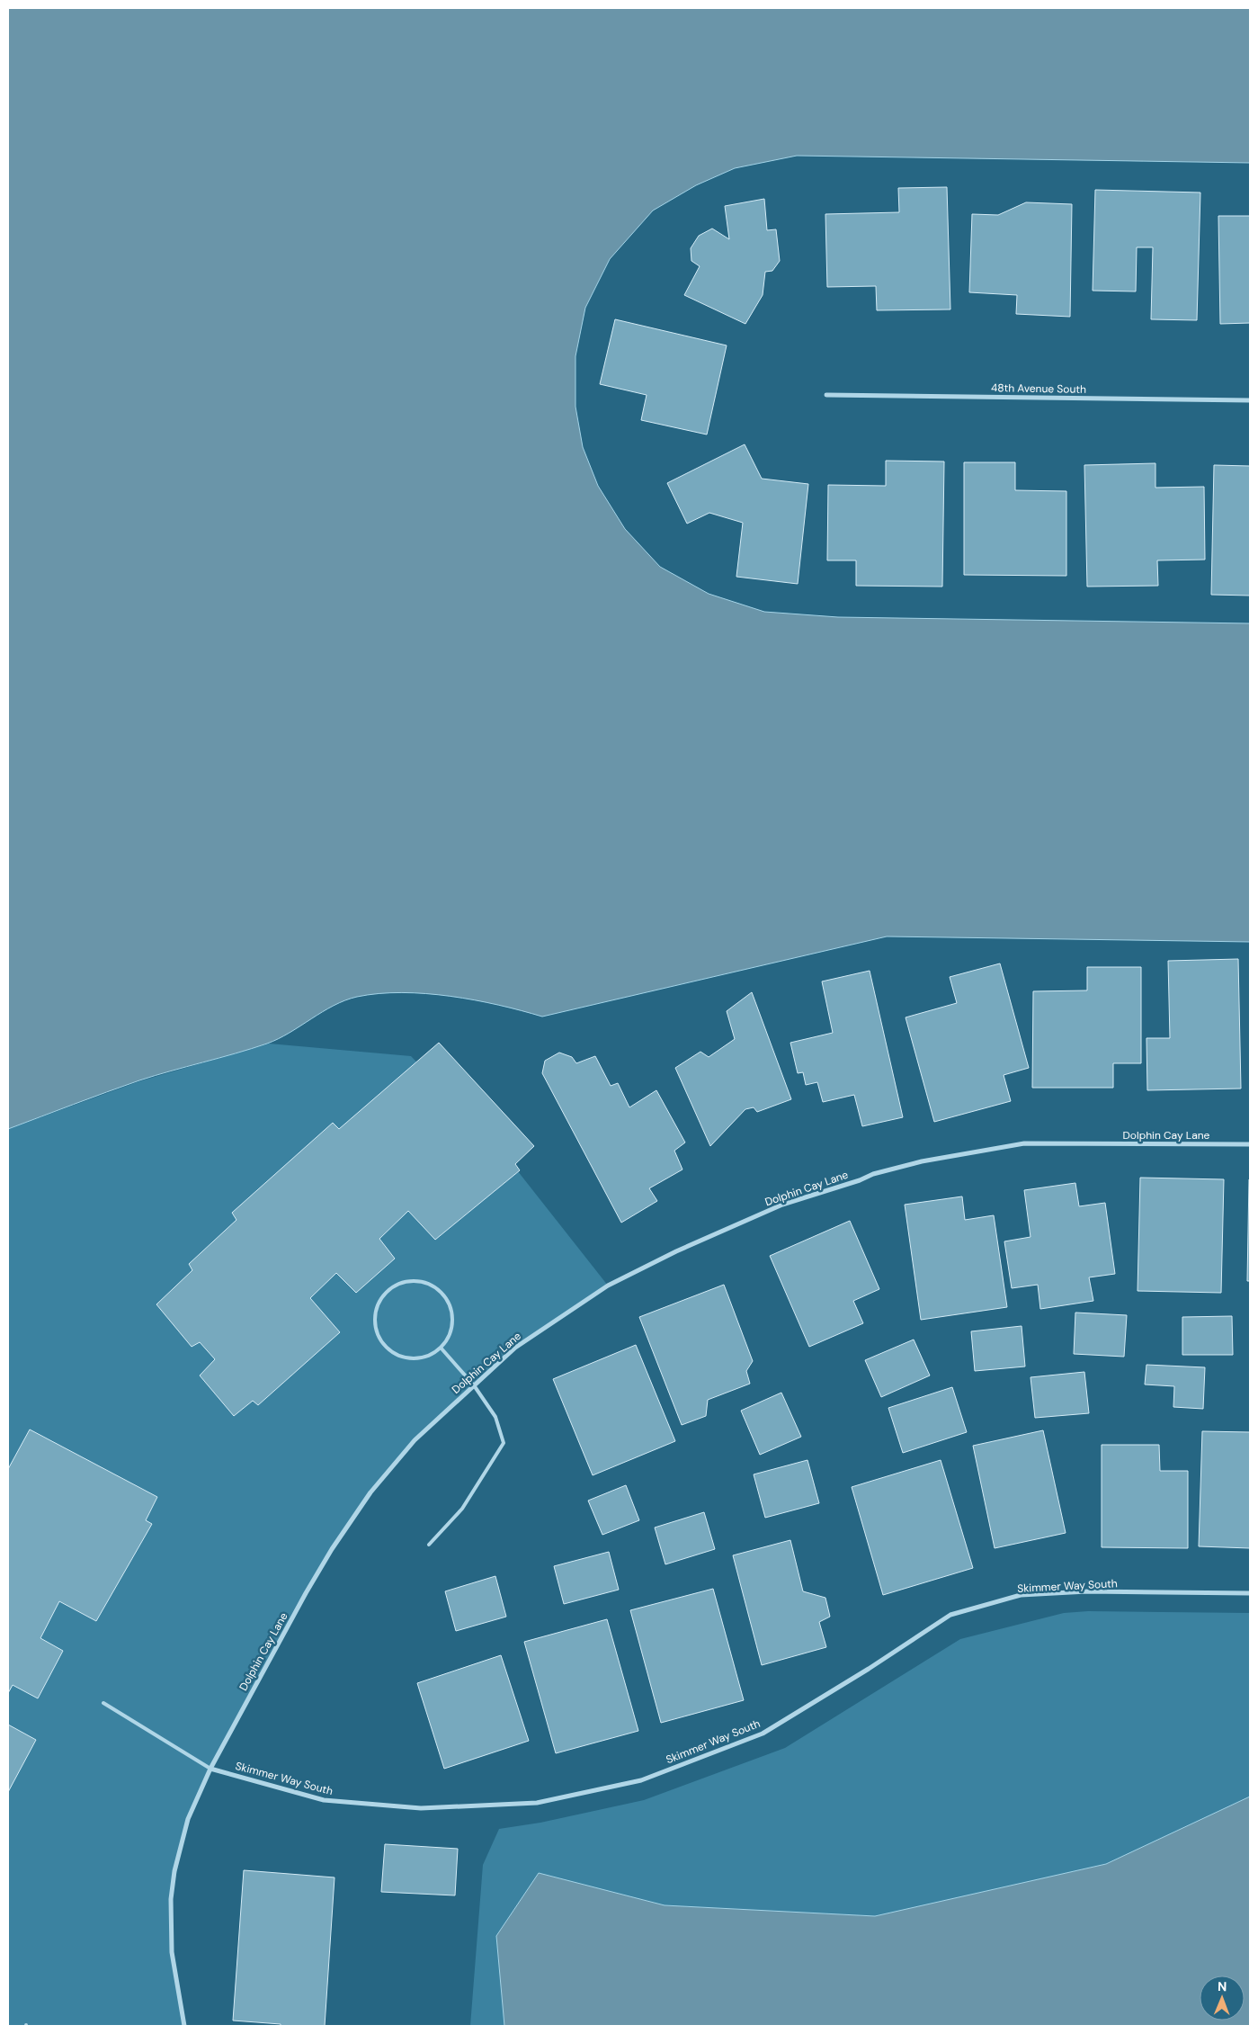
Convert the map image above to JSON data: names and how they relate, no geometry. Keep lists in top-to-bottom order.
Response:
{
  "streets": {
    "street": ["48th Avenue South", "Dolphin Cay Lane", "Skimmer Way South"]
  },
  "crossings": [
    ["Dolphin Cay Lane", "Skimmer Way South"]
  ],
  "north": "top"
}
